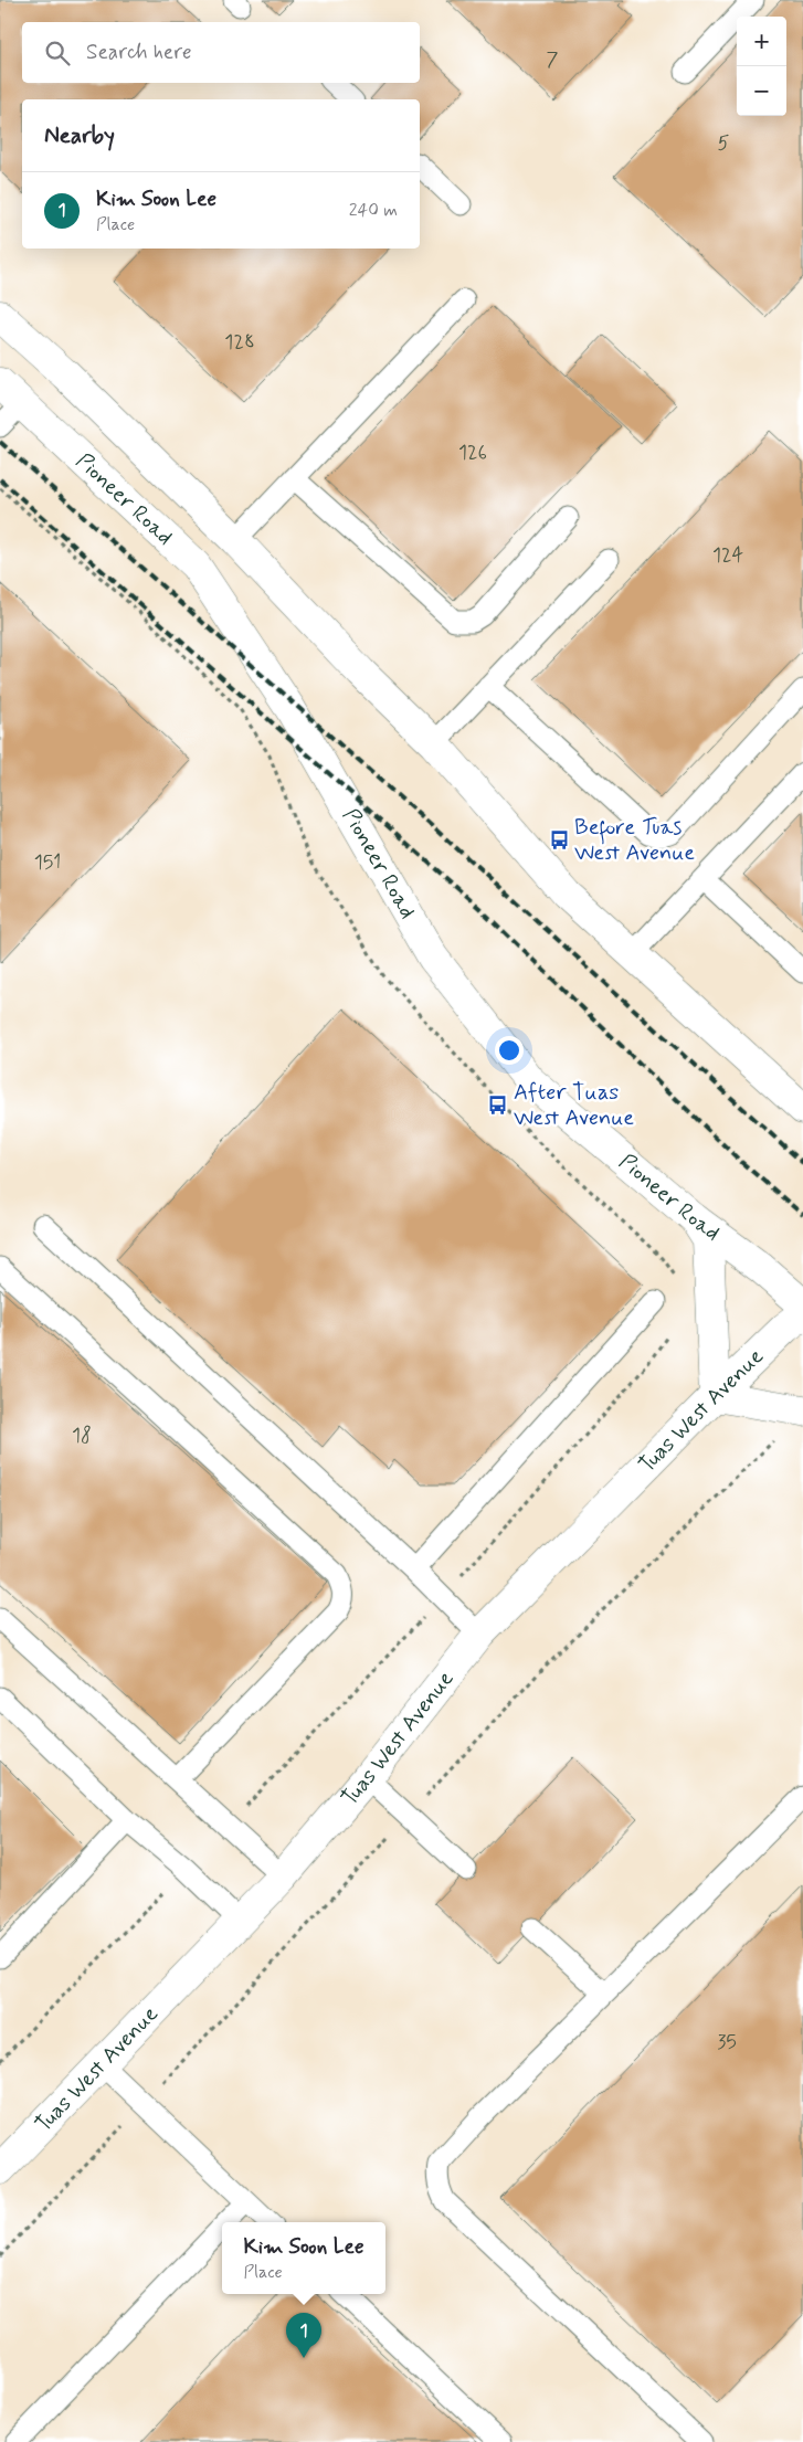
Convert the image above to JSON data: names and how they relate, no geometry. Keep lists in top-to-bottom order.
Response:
{
  "streets": {
    "street": ["Pioneer Road", "Tuas West Avenue"]
  },
  "places": {
    "bus stop": ["Before Tuas West Avenue", "After Tuas West Avenue"]
  },
  "house_numbers": [
    "7",
    "5",
    "128",
    "126",
    "124",
    "151",
    "18",
    "35"
  ],
  "page": {
    "map_buttons": ["+", "−"],
    "search": "Search here",
    "heading": "Nearby",
    "list": [
      {
        "mark": "1",
        "name": "Kim Soon Lee",
        "note": "Place",
        "value": "240 m"
      }
    ],
    "popup": ["Kim Soon Lee", "Place"],
    "pins": "1"
  }
}
